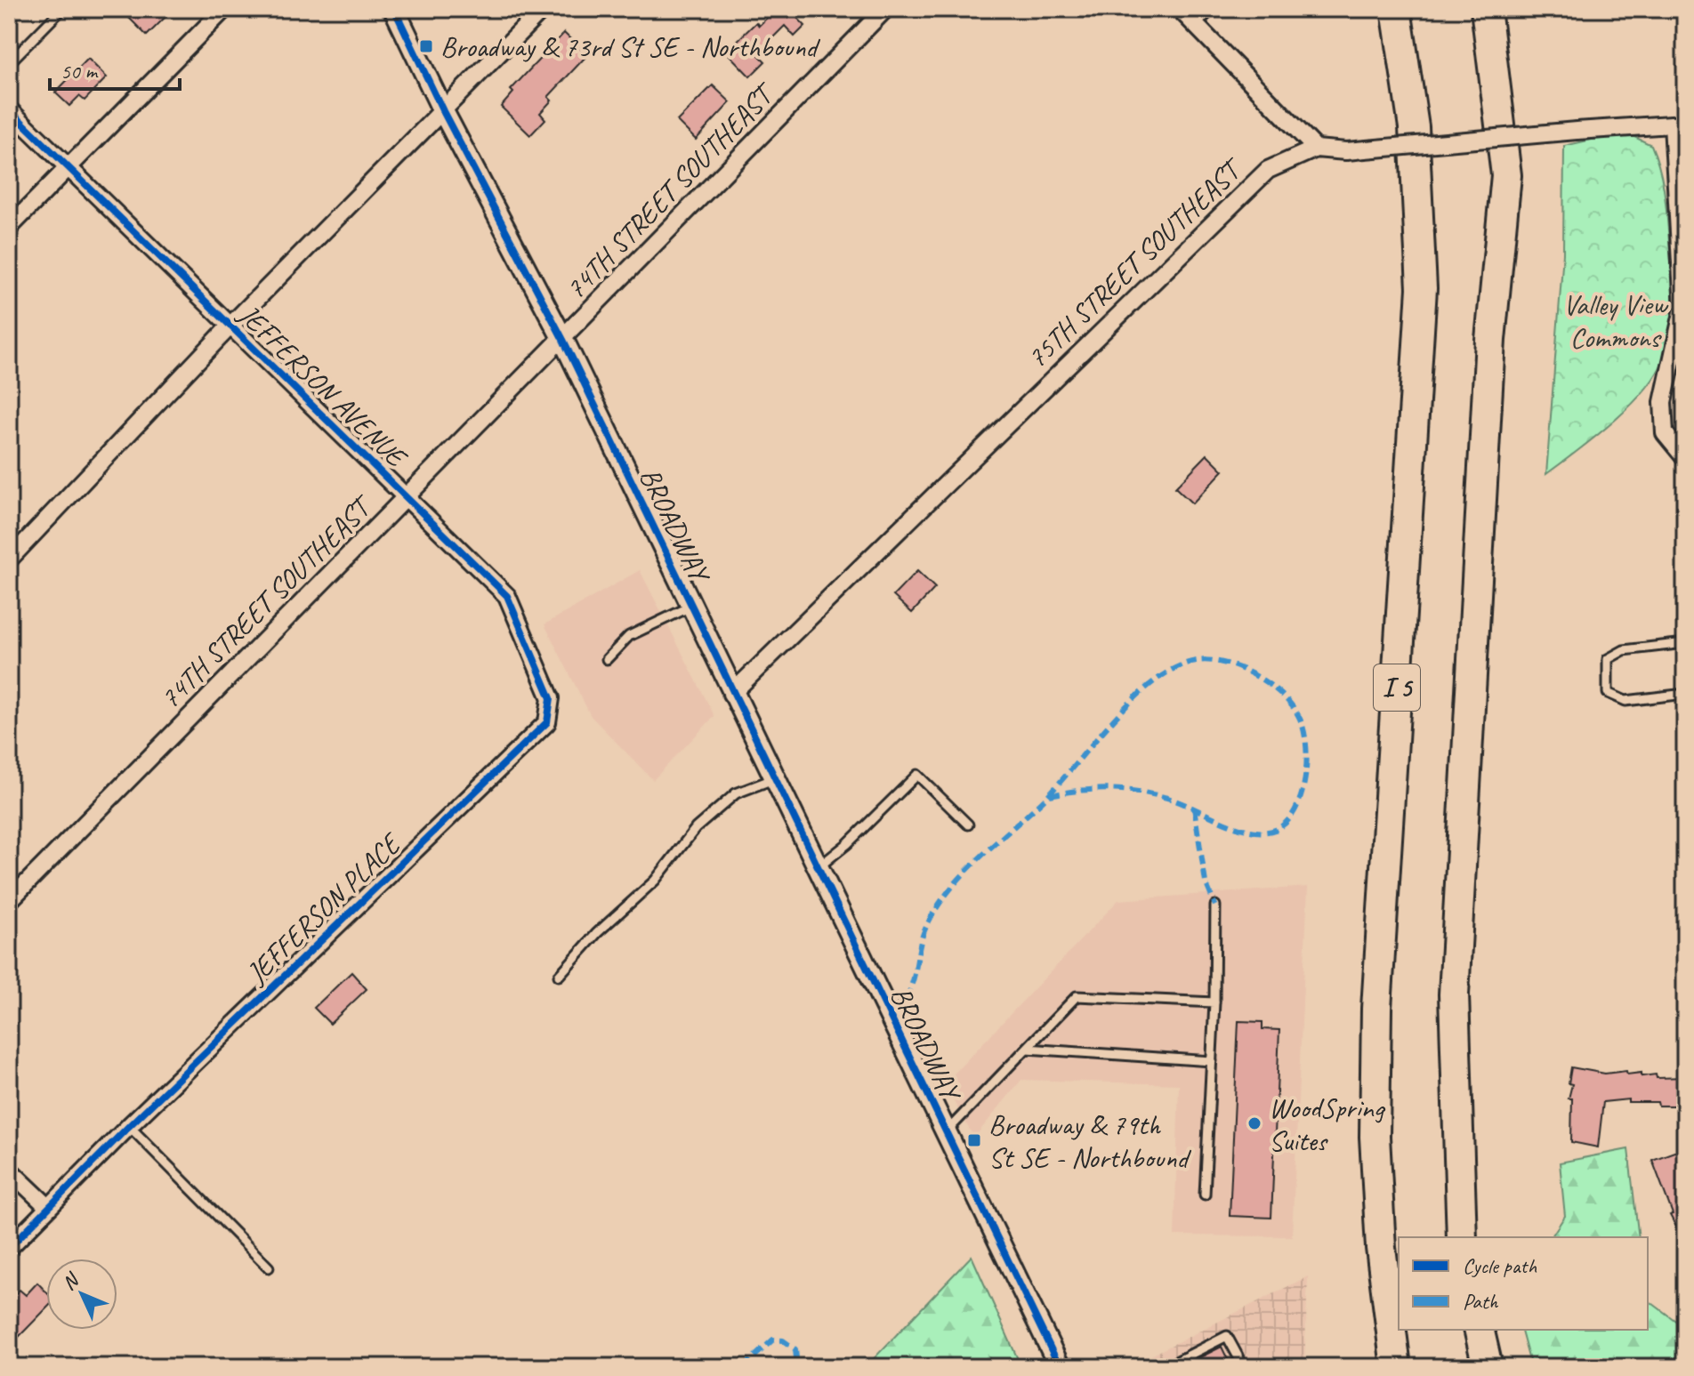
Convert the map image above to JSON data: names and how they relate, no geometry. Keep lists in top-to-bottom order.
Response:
{
  "streets": {
    "highway": ["I 5"],
    "street": [
      "74TH STREET SOUTHEAST",
      "75TH STREET SOUTHEAST",
      "JEFFERSON AVENUE",
      "BROADWAY",
      "JEFFERSON PLACE"
    ]
  },
  "crossings": [
    ["74TH STREET SOUTHEAST", "JEFFERSON AVENUE"],
    ["74TH STREET SOUTHEAST", "BROADWAY"],
    ["75TH STREET SOUTHEAST", "BROADWAY"],
    ["JEFFERSON AVENUE", "JEFFERSON PLACE"]
  ],
  "parks": ["Valley View Commons"],
  "places": {
    "transit": ["Broadway & 73rd St SE - Northbound", "Broadway & 79th St SE - Northbound"],
    "other": ["WoodSpring Suites"]
  },
  "legend": ["Cycle path", "Path"],
  "scale_bar": "50 m",
  "north": "top left"
}
